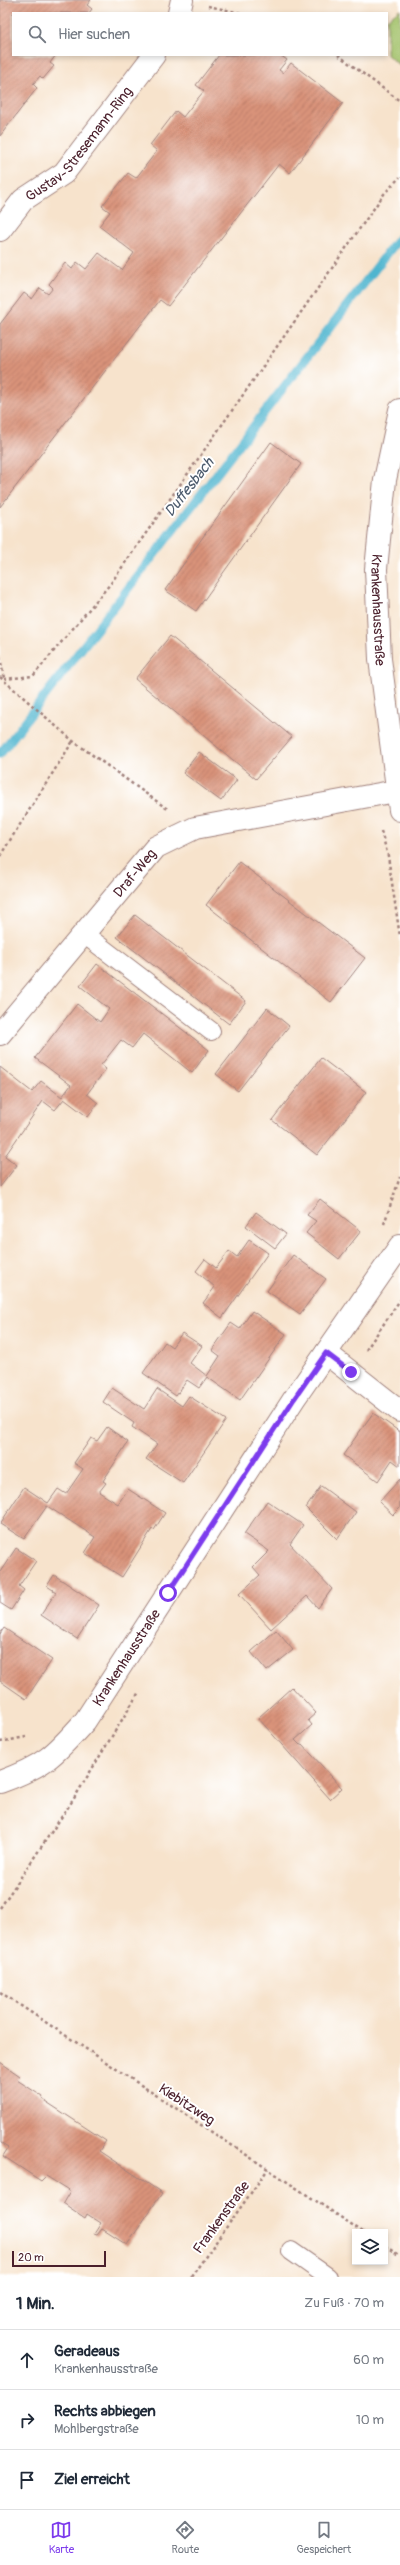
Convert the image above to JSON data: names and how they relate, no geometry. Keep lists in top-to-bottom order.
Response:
{
  "streets": {
    "street": ["Gustav-Stresemann-Ring", "Krankenhausstraße", "Draf-Weg"],
    "path": ["Kiebitzweg", "Frankenstraße"]
  },
  "crossings": [
    ["Krankenhausstraße", "Draf-Weg"],
    ["Kiebitzweg", "Frankenstraße"]
  ],
  "water": ["Duffesbach"],
  "scale_bar": "20 m",
  "page": {
    "search": "Hier suchen",
    "scale": "20 m",
    "heading": ["1 Min.", "Zu Fuß · 70 m"],
    "list": [
      ["Geradeaus", "Krankenhausstraße", "60 m"],
      ["Rechts abbiegen", "Mohlbergstraße", "10 m"],
      "Ziel erreicht"
    ],
    "nav": ["Karte", "Route", "Gespeichert"]
  }
}
